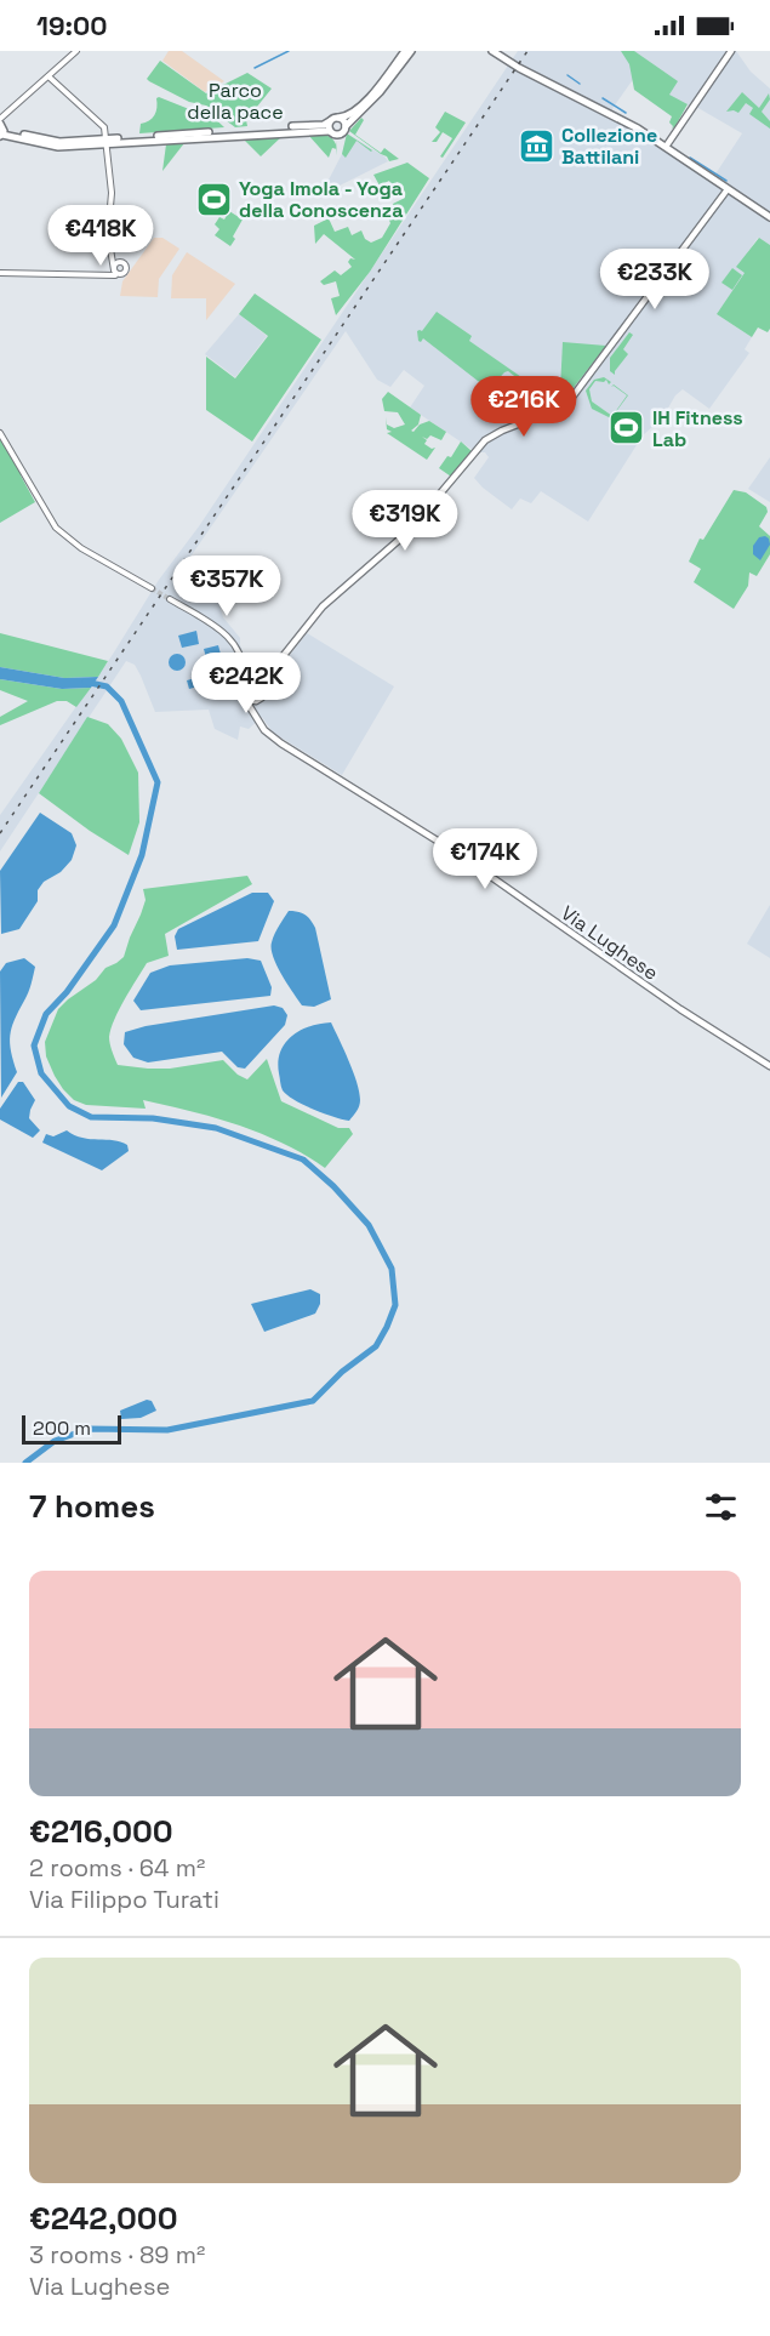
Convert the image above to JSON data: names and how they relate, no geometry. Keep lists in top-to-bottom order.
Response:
{
  "streets": {
    "main road": ["Via Lughese"]
  },
  "parks": ["Parco della pace"],
  "places": {
    "museum": ["Collezione Battilani"],
    "sports": ["Yoga Imola - Yoga della Conoscenza", "IH Fitness Lab"]
  },
  "scale_bar": "200 m",
  "page": {
    "status": "19:00",
    "price": [
      "€418K",
      "€233K",
      "€216K",
      "€319K",
      "€357K",
      "€242K",
      "€174K"
    ],
    "scale": "200 m",
    "heading": "7 homes",
    "list": [
      {
        "name": "€216,000",
        "note": "2 rooms · 64 m² · Via Filippo Turati"
      },
      {
        "name": "€242,000",
        "note": "3 rooms · 89 m² · Via Lughese"
      }
    ]
  }
}
